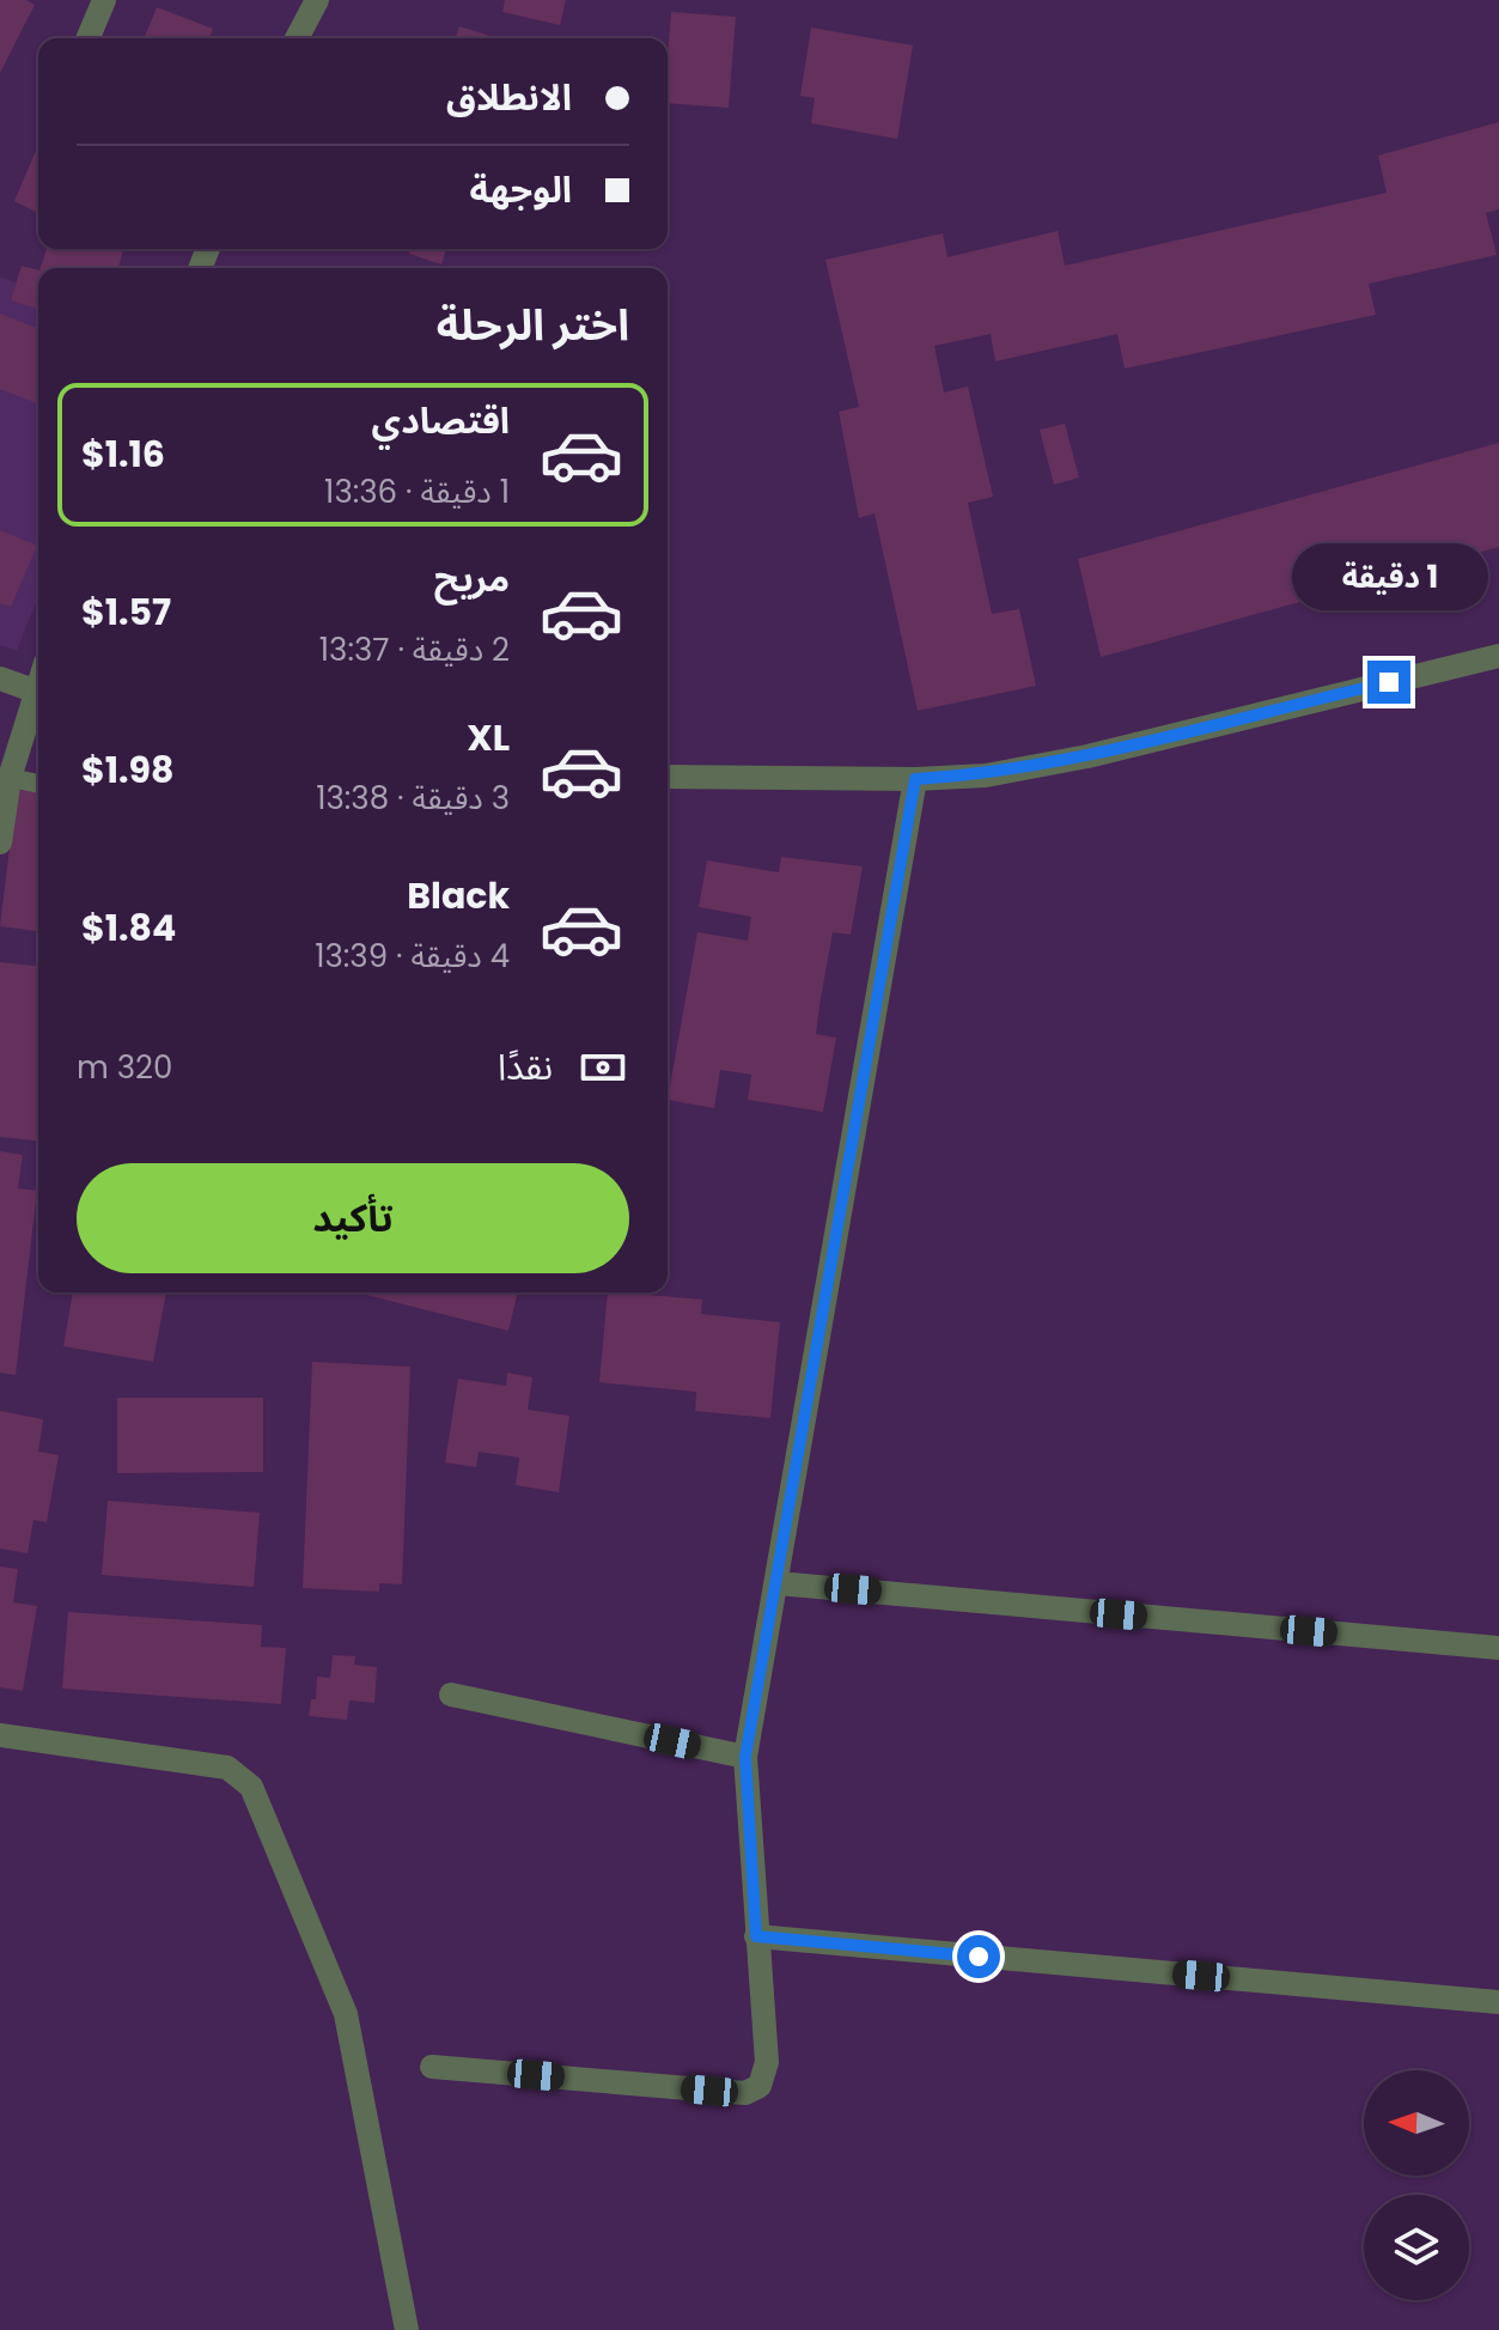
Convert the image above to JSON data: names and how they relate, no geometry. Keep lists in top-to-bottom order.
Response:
{
  "north": "left",
  "page": {
    "banner": ["الانطلاق", "الوجهة"],
    "heading": "اختر الرحلة",
    "list": [
      {
        "name": "اقتصادي",
        "note": "1 دقيقة · 13:36",
        "value": "$1.16"
      },
      {
        "name": "مريح",
        "note": "2 دقيقة · 13:37",
        "value": "$1.57"
      },
      {
        "name": "XL",
        "note": "3 دقيقة · 13:38",
        "value": "$1.98"
      },
      {
        "name": "Black",
        "note": "4 دقيقة · 13:39",
        "value": "$1.84"
      }
    ],
    "bubble": "1 دقيقة",
    "pay": ["نقدًا", "320 m"],
    "buttons": "تأكيد"
  }
}
